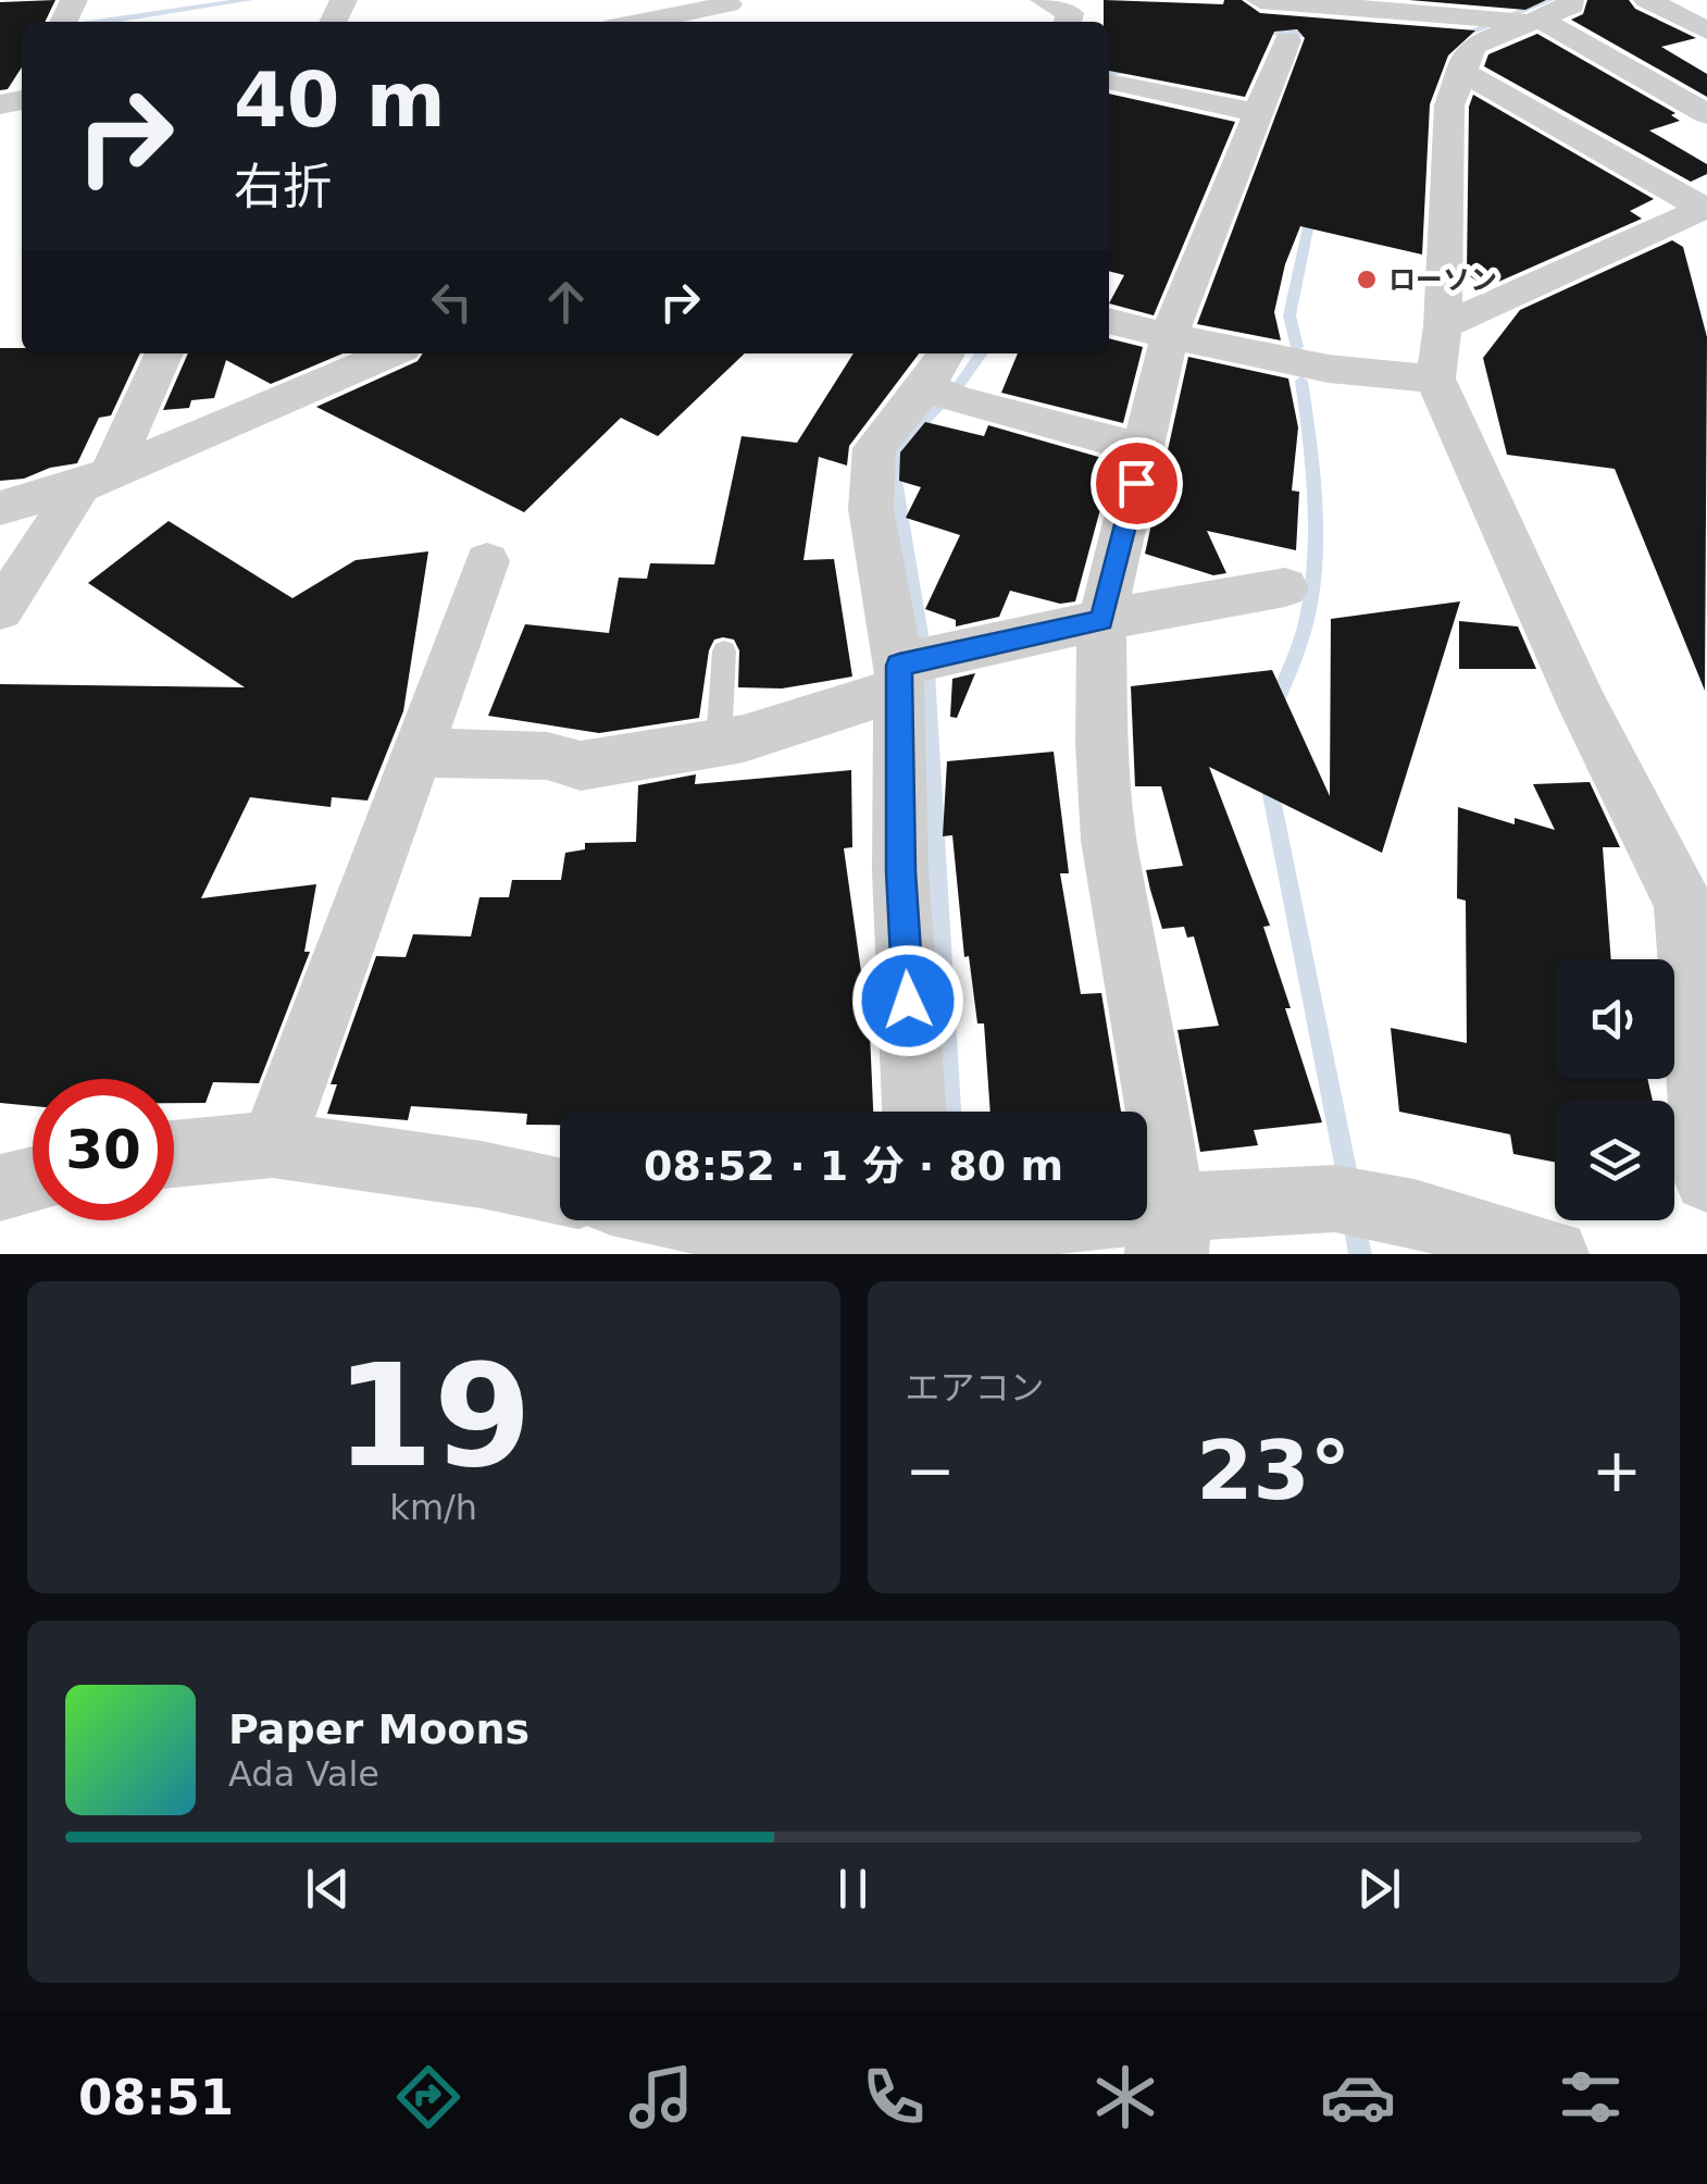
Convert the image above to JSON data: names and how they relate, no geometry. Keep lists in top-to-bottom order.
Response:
{
  "places": ["ローソン"],
  "page": {
    "turn": ["40 m", "右折"],
    "limit": "30",
    "trip": "08:52 · 1 分 · 80 m",
    "tile": [
      ["19", "km/h"],
      "エアコン"
    ],
    "heat": ["−", "23°", "+"],
    "song": ["Paper Moons", "Ada Vale"],
    "tabs": "08:51"
  }
}
